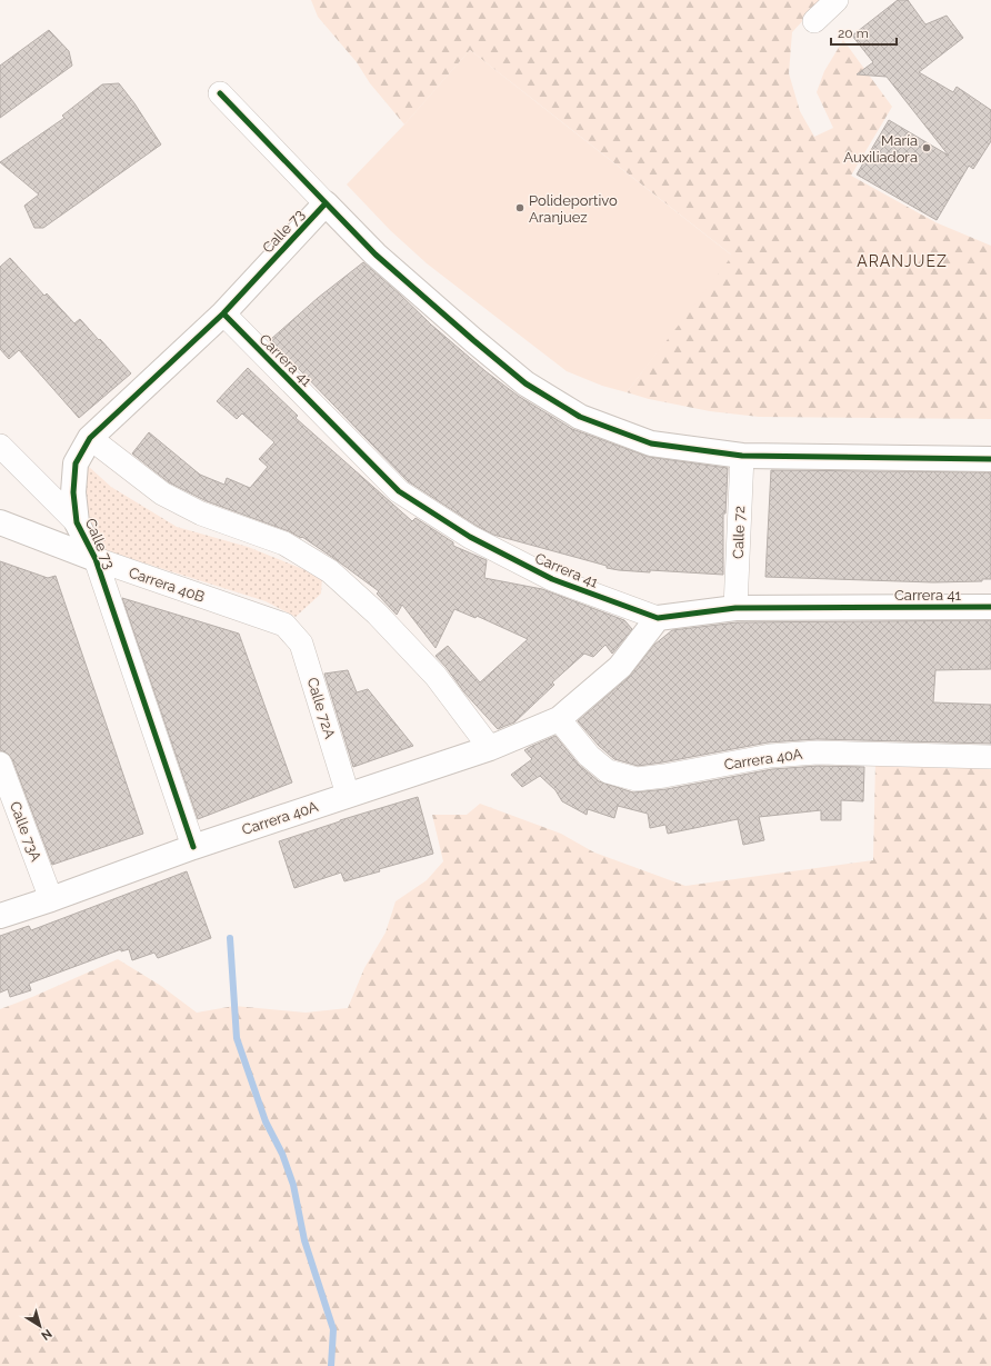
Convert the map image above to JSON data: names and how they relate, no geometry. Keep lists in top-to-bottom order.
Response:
{
  "streets": {
    "street": [
      "Calle 73",
      "Carrera 41",
      "Calle 72",
      "Carrera 40B",
      "Calle 72A",
      "Carrera 40A",
      "Calle 73A"
    ]
  },
  "crossings": [
    ["Calle 73", "Carrera 41"],
    ["Calle 73", "Carrera 40B"],
    ["Calle 73", "Carrera 40A"],
    ["Carrera 41", "Calle 72"],
    ["Carrera 41", "Carrera 40A"],
    ["Carrera 40B", "Calle 72A"],
    ["Calle 72A", "Carrera 40A"],
    ["Carrera 40A", "Calle 73A"]
  ],
  "districts": ["ARANJUEZ"],
  "places": ["María Auxiliadora", "Polideportivo Aranjuez"],
  "scale_bar": "20 m",
  "north": "bottom right"
}
